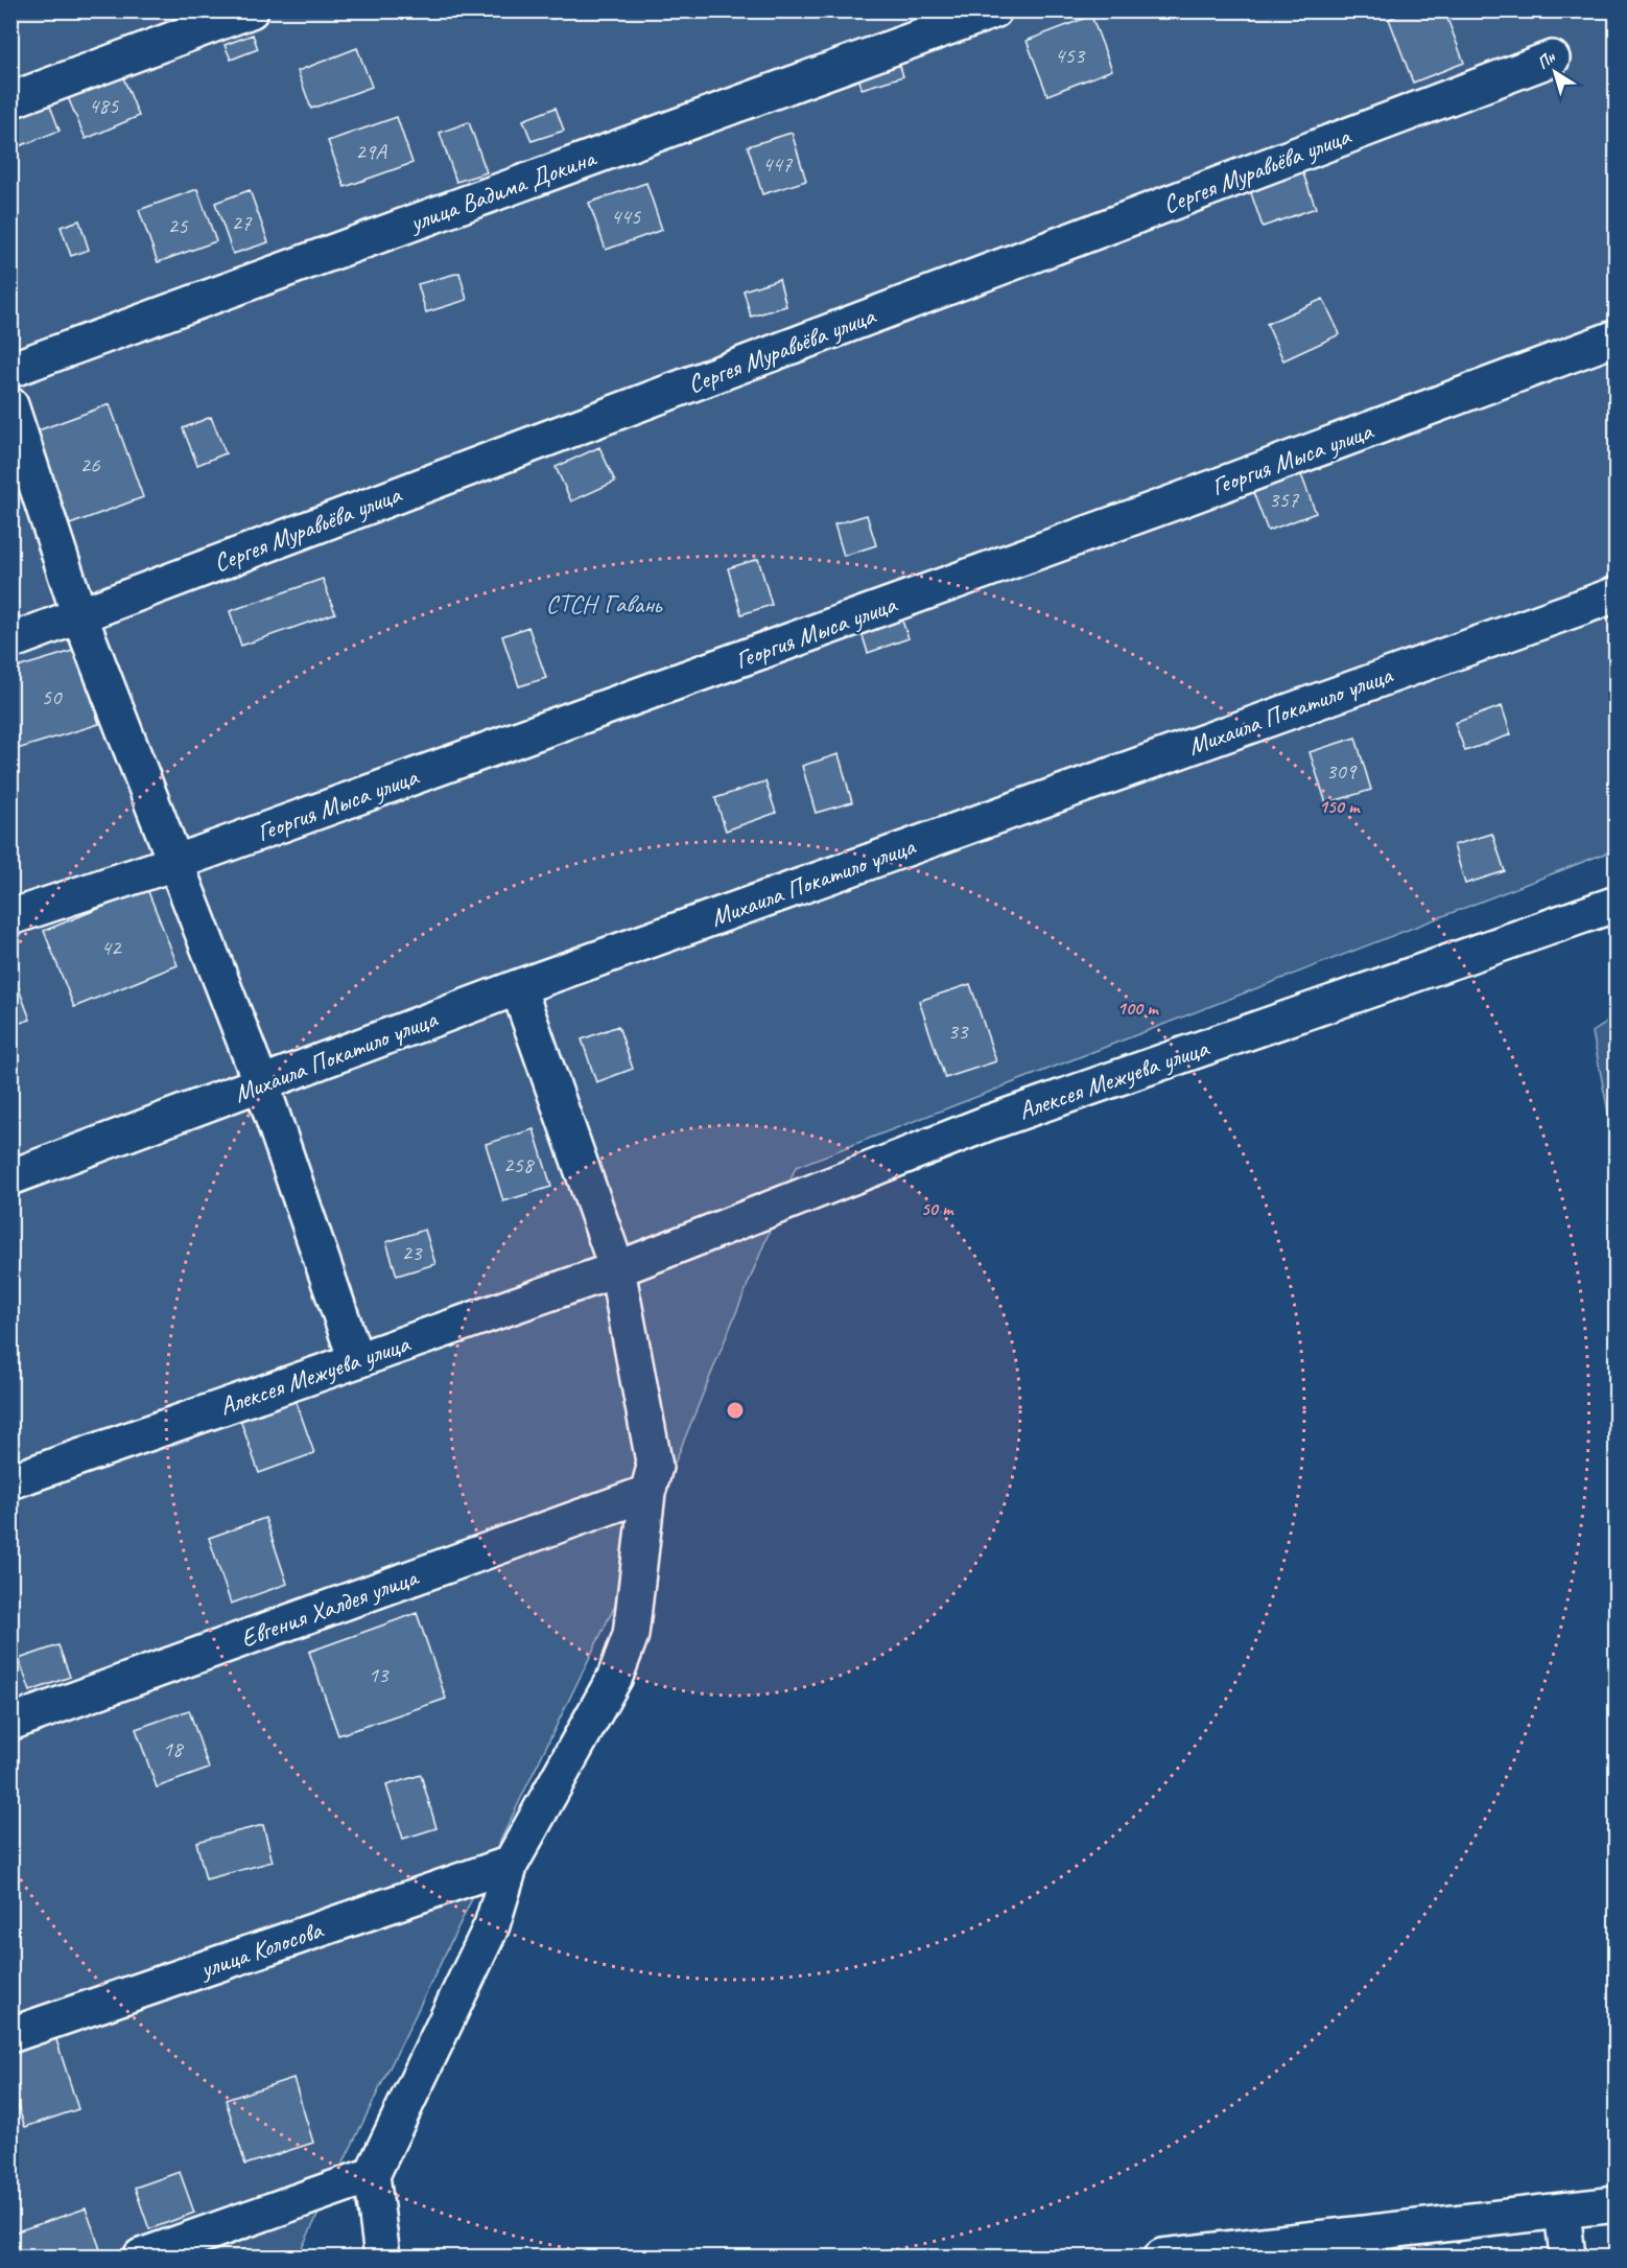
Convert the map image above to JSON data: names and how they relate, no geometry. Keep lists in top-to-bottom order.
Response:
{
  "streets": {
    "street": [
      "Сергея Муравьёва улица",
      "улица Вадима Докина",
      "Георгия Мыса улица",
      "Михаила Покатило улица",
      "Алексея Межуева улица",
      "Евгения Халдея улица",
      "улица Колосова"
    ]
  },
  "parks": ["СТСН Гавань"],
  "house_numbers": [
    "453",
    "485",
    "29А",
    "447",
    "445",
    "27",
    "25",
    "26",
    "357",
    "50",
    "309",
    "42",
    "33",
    "258",
    "23",
    "13",
    "18"
  ],
  "north": "top left",
  "rings": ["150 m", "100 m", "50 m"]
}
